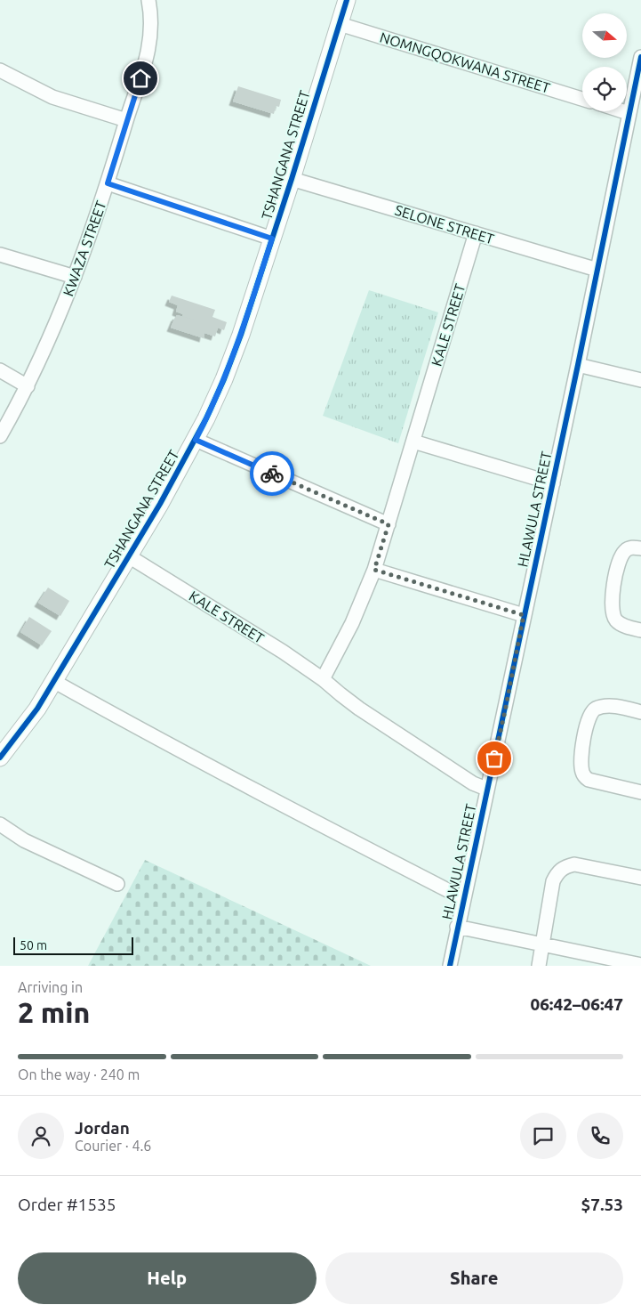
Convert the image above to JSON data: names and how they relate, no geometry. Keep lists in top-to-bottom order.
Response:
{
  "streets": {
    "street": [
      "NOMNGQOKWANA STREET",
      "TSHANGANA STREET",
      "SELONE STREET",
      "KWAZA STREET",
      "KALE STREET",
      "HLAWULA STREET"
    ]
  },
  "crossings": [
    ["NOMNGQOKWANA STREET", "TSHANGANA STREET"],
    ["TSHANGANA STREET", "SELONE STREET"],
    ["TSHANGANA STREET", "KALE STREET"],
    ["SELONE STREET", "KALE STREET"],
    ["SELONE STREET", "HLAWULA STREET"],
    ["KALE STREET", "HLAWULA STREET"]
  ],
  "scale_bar": "50 m",
  "north": "right",
  "page": {
    "scale": "50 m",
    "heading": ["2 min", "Arriving in", "06:42–06:47"],
    "panel": [
      "Jordan",
      "Courier · 4.6",
      "Order #1535",
      "$7.53"
    ],
    "bar": "On the way · 240 m",
    "buttons": ["Help", "Share"]
  }
}
